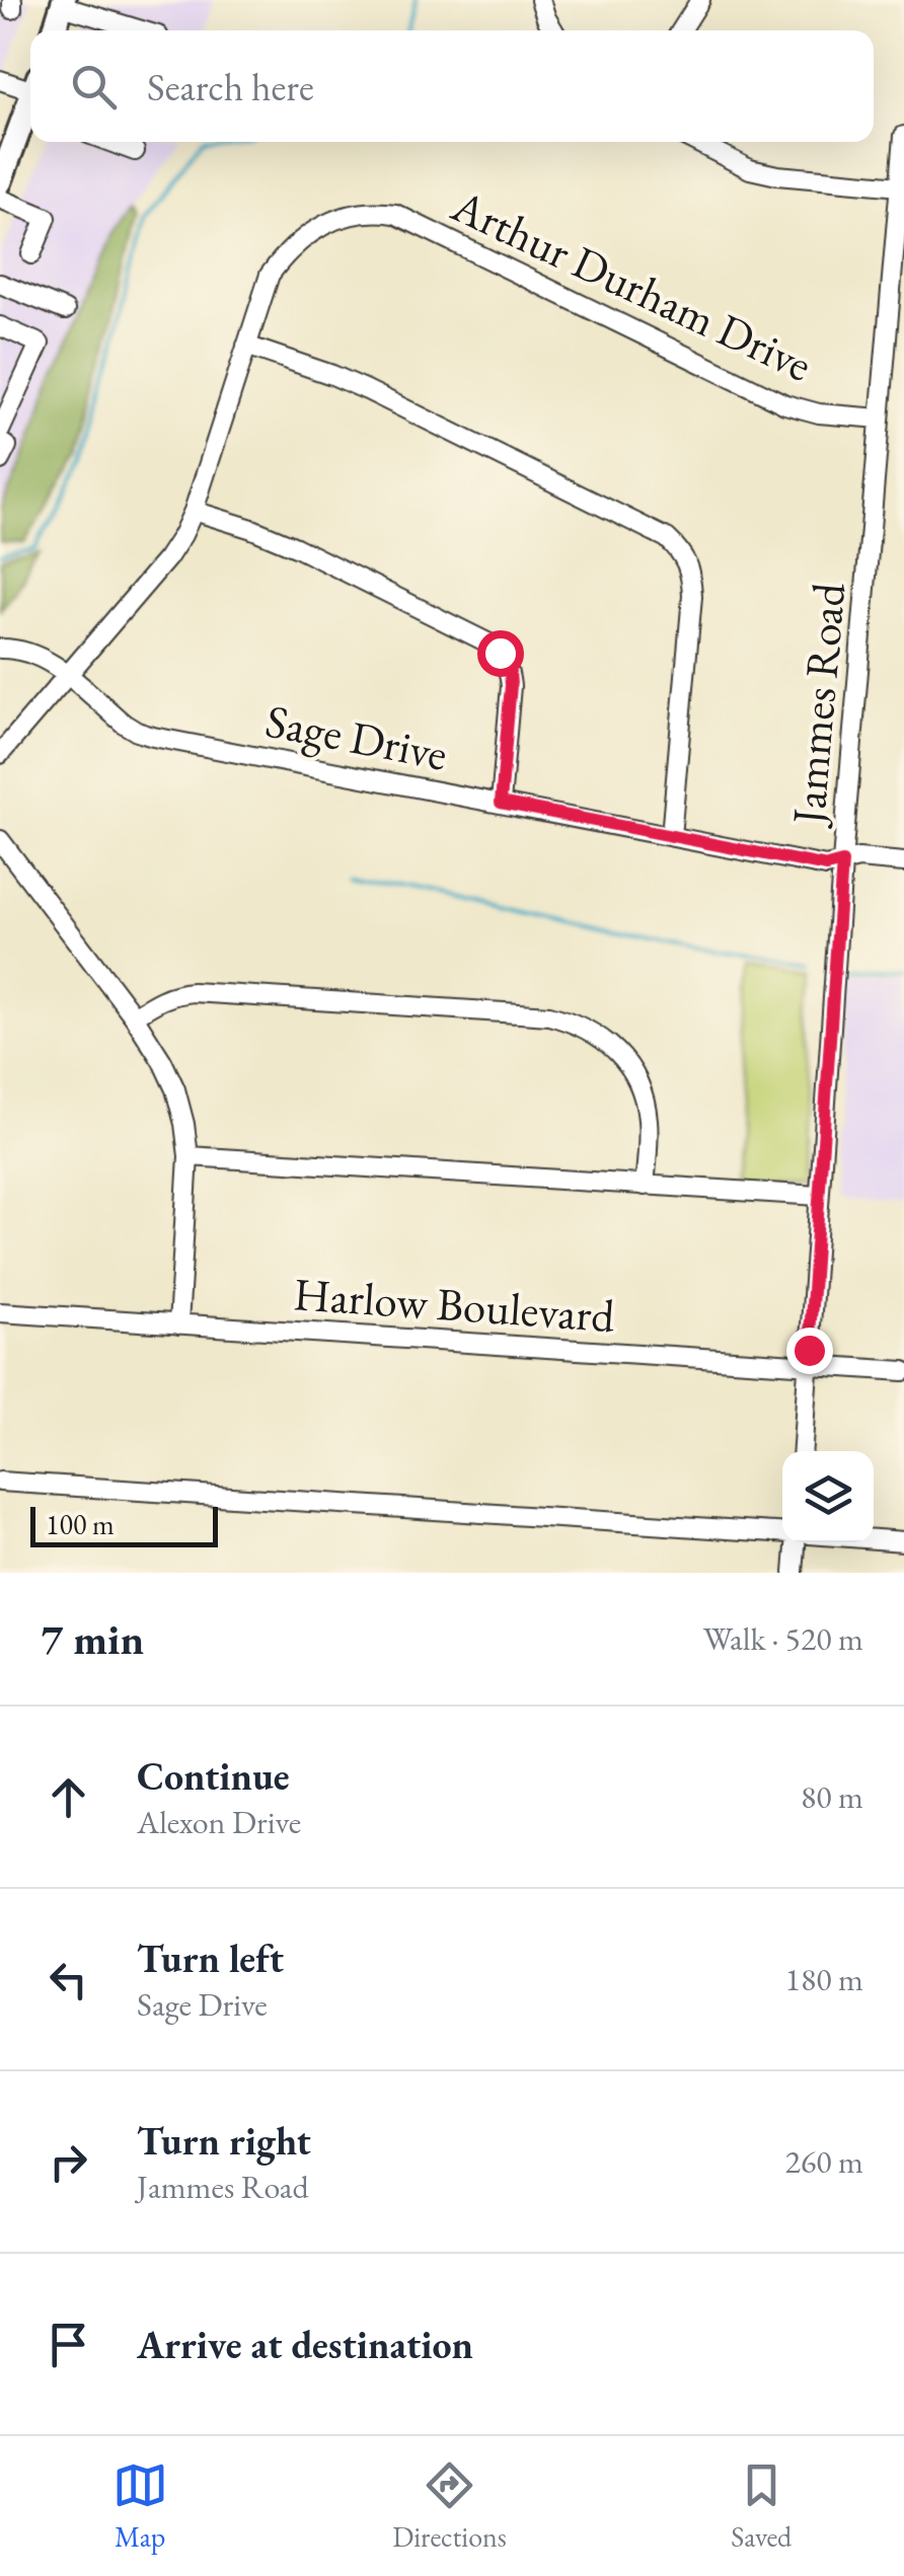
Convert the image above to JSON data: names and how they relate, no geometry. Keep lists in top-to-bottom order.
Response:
{
  "streets": {
    "street": [
      "Arthur Durham Drive",
      "Jammes Road",
      "Sage Drive",
      "Harlow Boulevard"
    ]
  },
  "crossings": [
    ["Arthur Durham Drive", "Jammes Road"],
    ["Arthur Durham Drive", "Sage Drive"],
    ["Jammes Road", "Sage Drive"],
    ["Jammes Road", "Harlow Boulevard"]
  ],
  "scale_bar": "100 m",
  "page": {
    "search": "Search here",
    "scale": "100 m",
    "heading": ["7 min", "Walk · 520 m"],
    "list": [
      ["Continue", "Alexon Drive", "80 m"],
      ["Turn left", "Sage Drive", "180 m"],
      ["Turn right", "Jammes Road", "260 m"],
      "Arrive at destination"
    ],
    "nav": ["Map", "Directions", "Saved"]
  }
}
